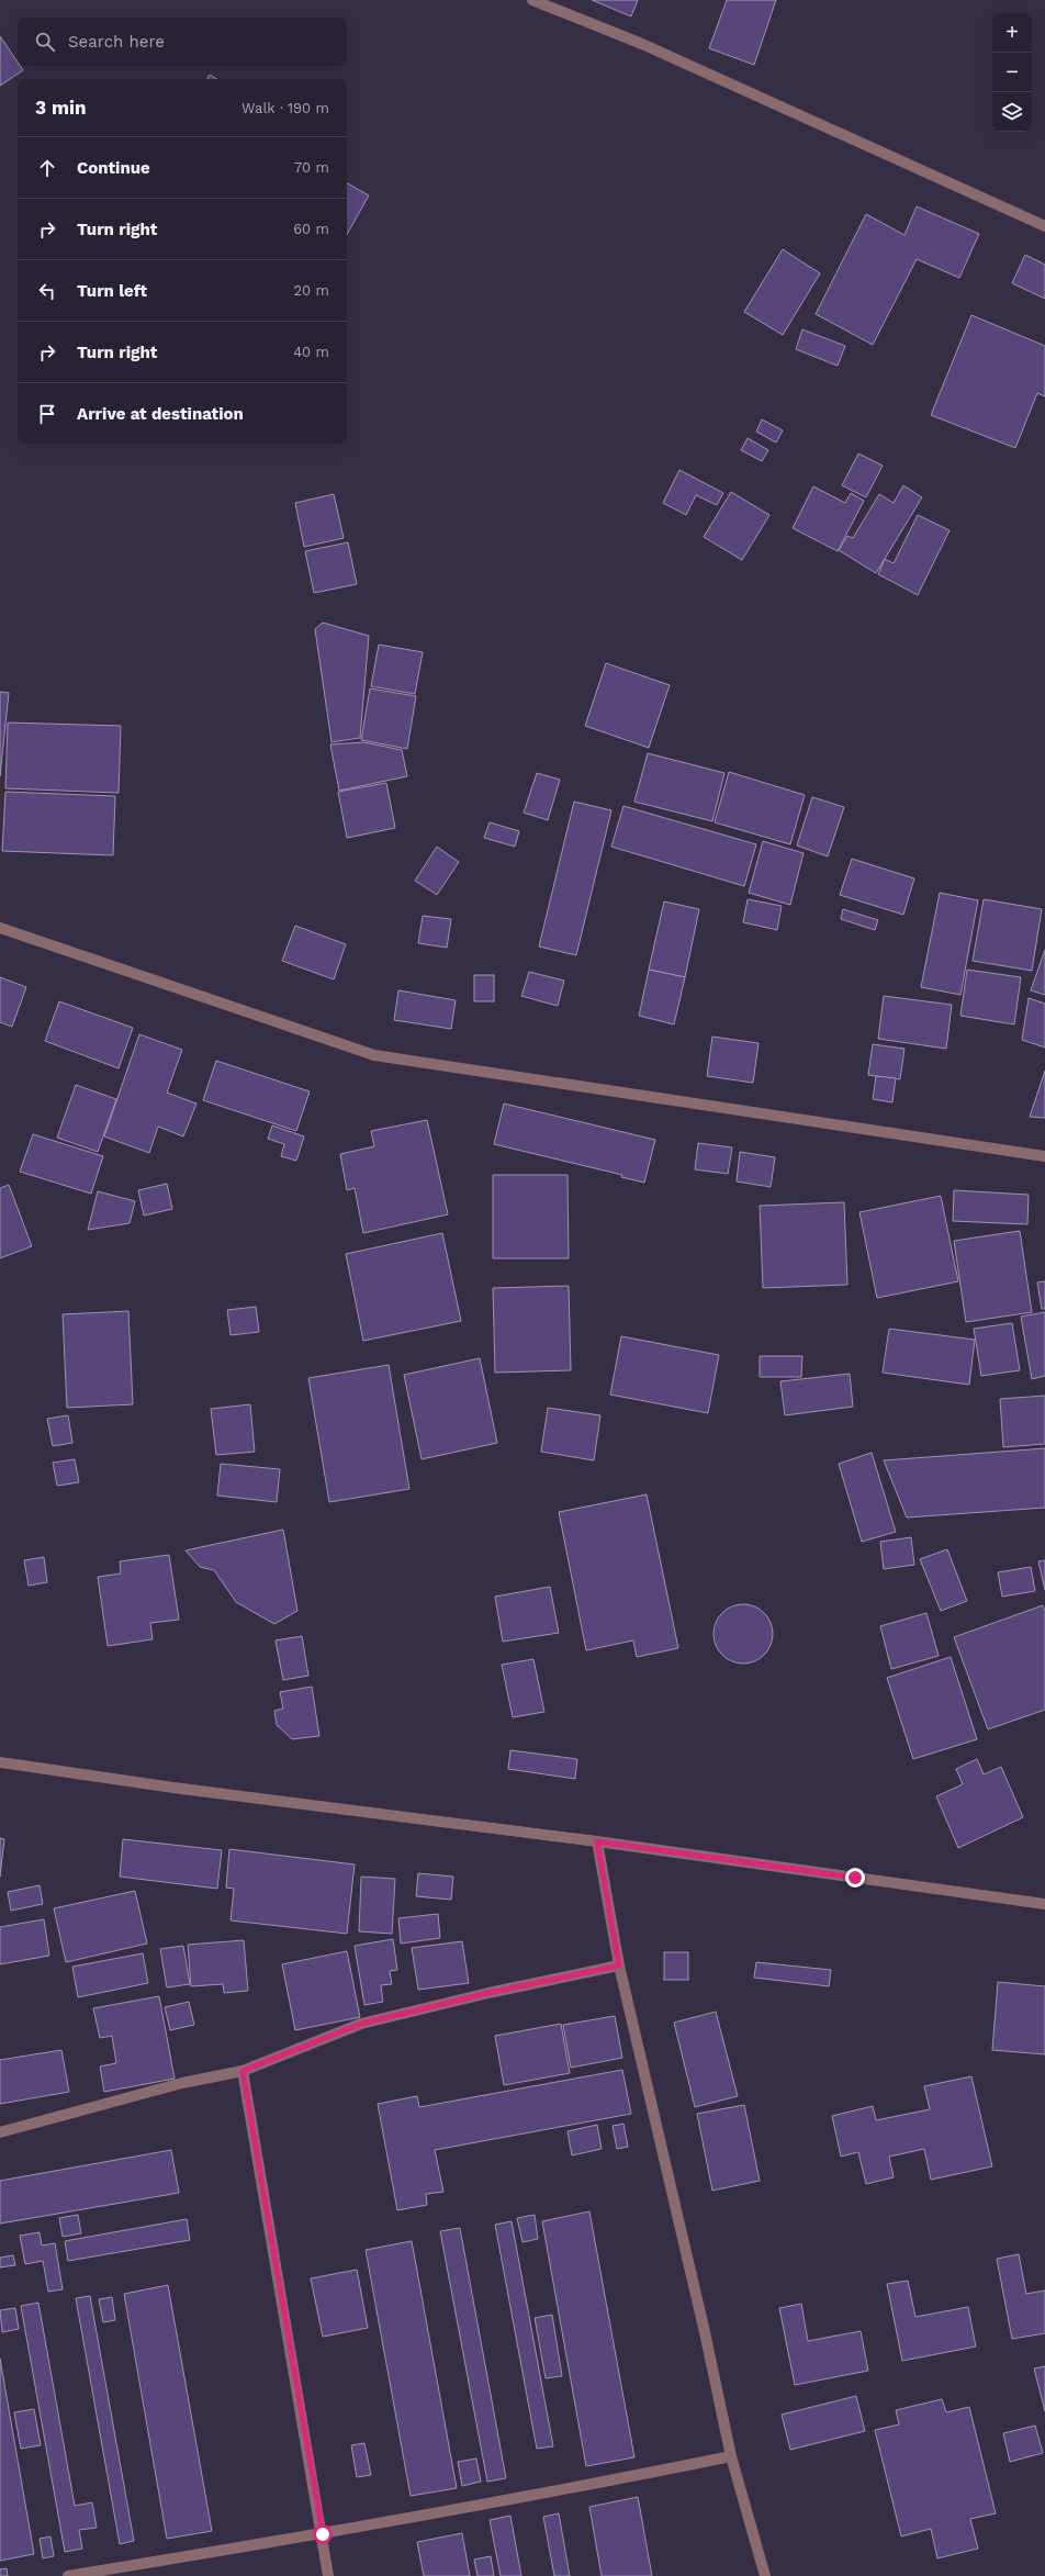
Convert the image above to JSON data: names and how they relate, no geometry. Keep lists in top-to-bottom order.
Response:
{
  "page": {
    "map_buttons": ["+", "−"],
    "search": "Search here",
    "heading": ["3 min", "Walk · 190 m"],
    "list": [
      ["Continue", "70 m"],
      ["Turn right", "60 m"],
      ["Turn left", "20 m"],
      ["Turn right", "40 m"],
      "Arrive at destination"
    ]
  }
}
